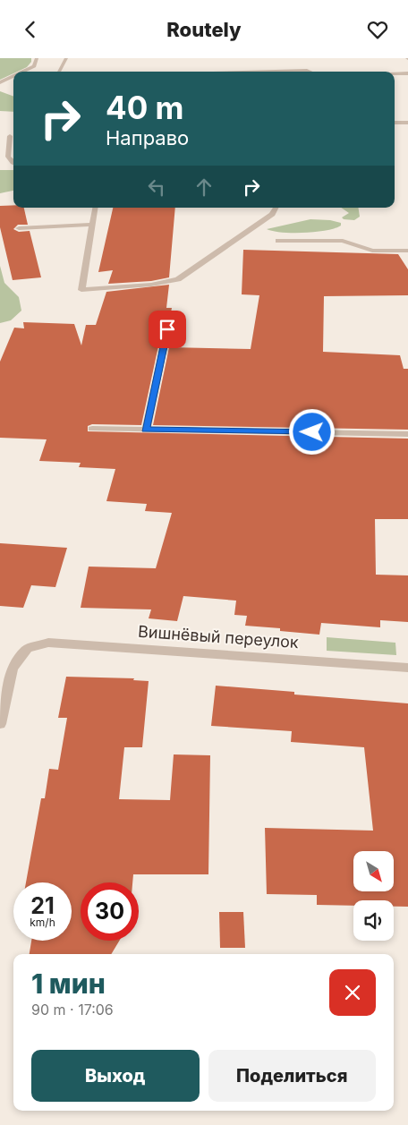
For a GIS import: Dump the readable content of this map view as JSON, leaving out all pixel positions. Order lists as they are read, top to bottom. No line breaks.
{"streets":{"street":["Вишнёвый переулок"]},"north":"bottom right","page":{"header":"Routely","turn":["40 m","Направо"],"speed":"21 km/h","limit":"30","heading":["1 мин","90 m · 17:06"],"buttons":["Выход","Поделиться"]}}
